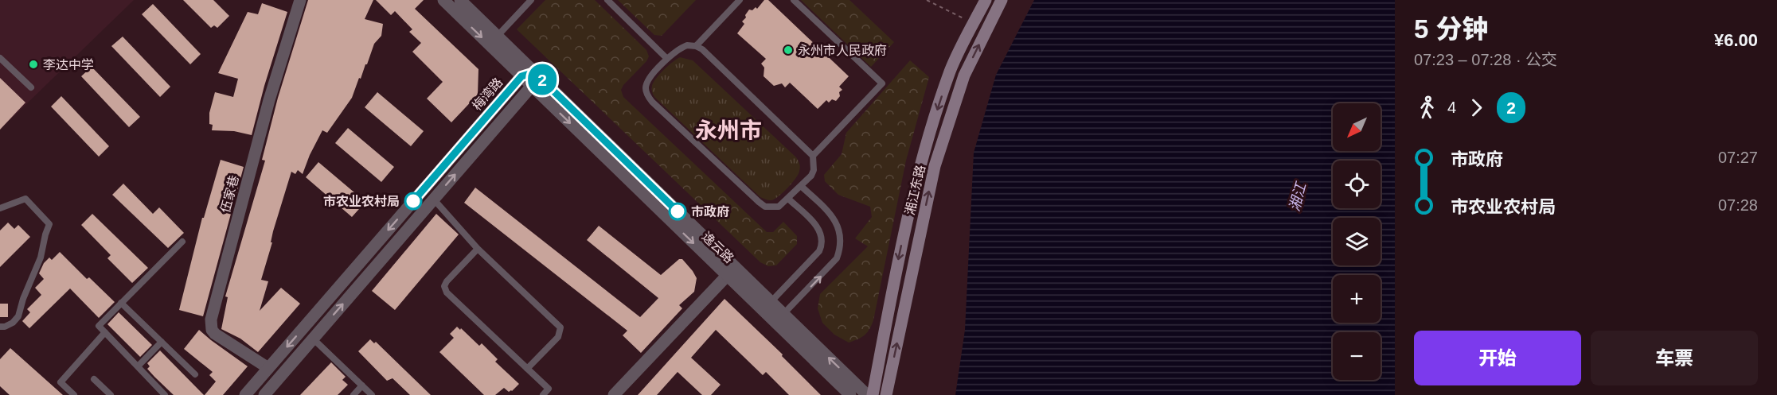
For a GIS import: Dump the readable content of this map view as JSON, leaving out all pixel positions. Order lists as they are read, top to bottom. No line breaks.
{"streets":{"main road":["湘江东路"],"street":["梅湾路","伍家巷","逸云路"]},"crossings":[["梅湾路","伍家巷"],["梅湾路","逸云路"]],"districts":["永州市"],"water":["湘江"],"places":["永州市人民政府","李达中学","市农业农村局","市政府"],"lines":["bus line 2"],"north":"bottom left","page":{"on_map":"2","heading":["5 分钟","07:23 – 07:28 · 公交","¥6.00"],"legs":["4","2"],"map_buttons":["+","−"],"list":[{"name":"市政府","value":"07:27"},{"name":"市农业农村局","value":"07:28"}],"buttons":["开始","车票"]}}
